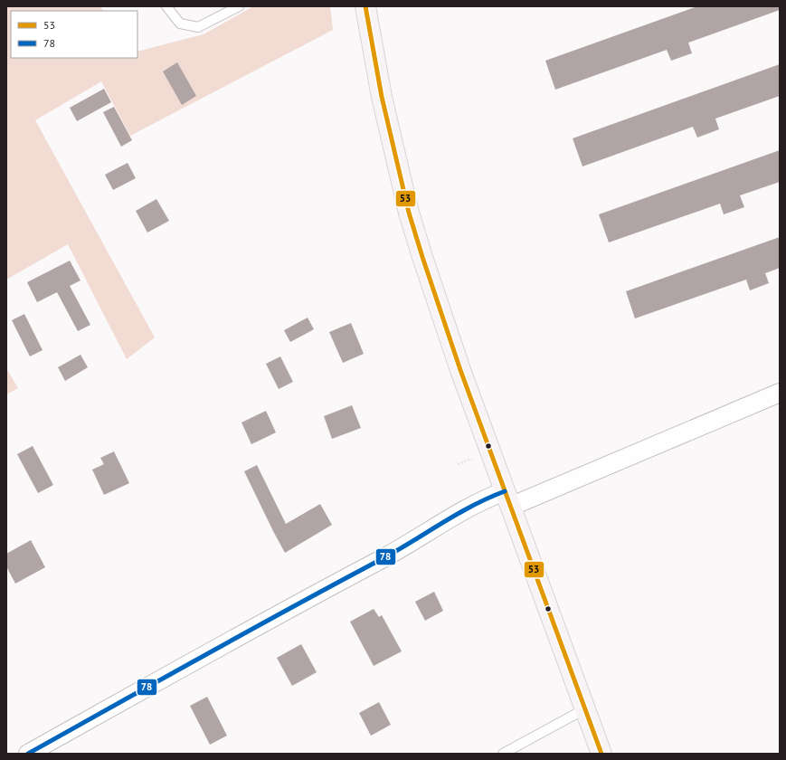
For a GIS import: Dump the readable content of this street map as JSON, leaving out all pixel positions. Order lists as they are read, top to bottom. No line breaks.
{"lines":["transit line 53","transit line 78"],"legend":["53","78"]}
